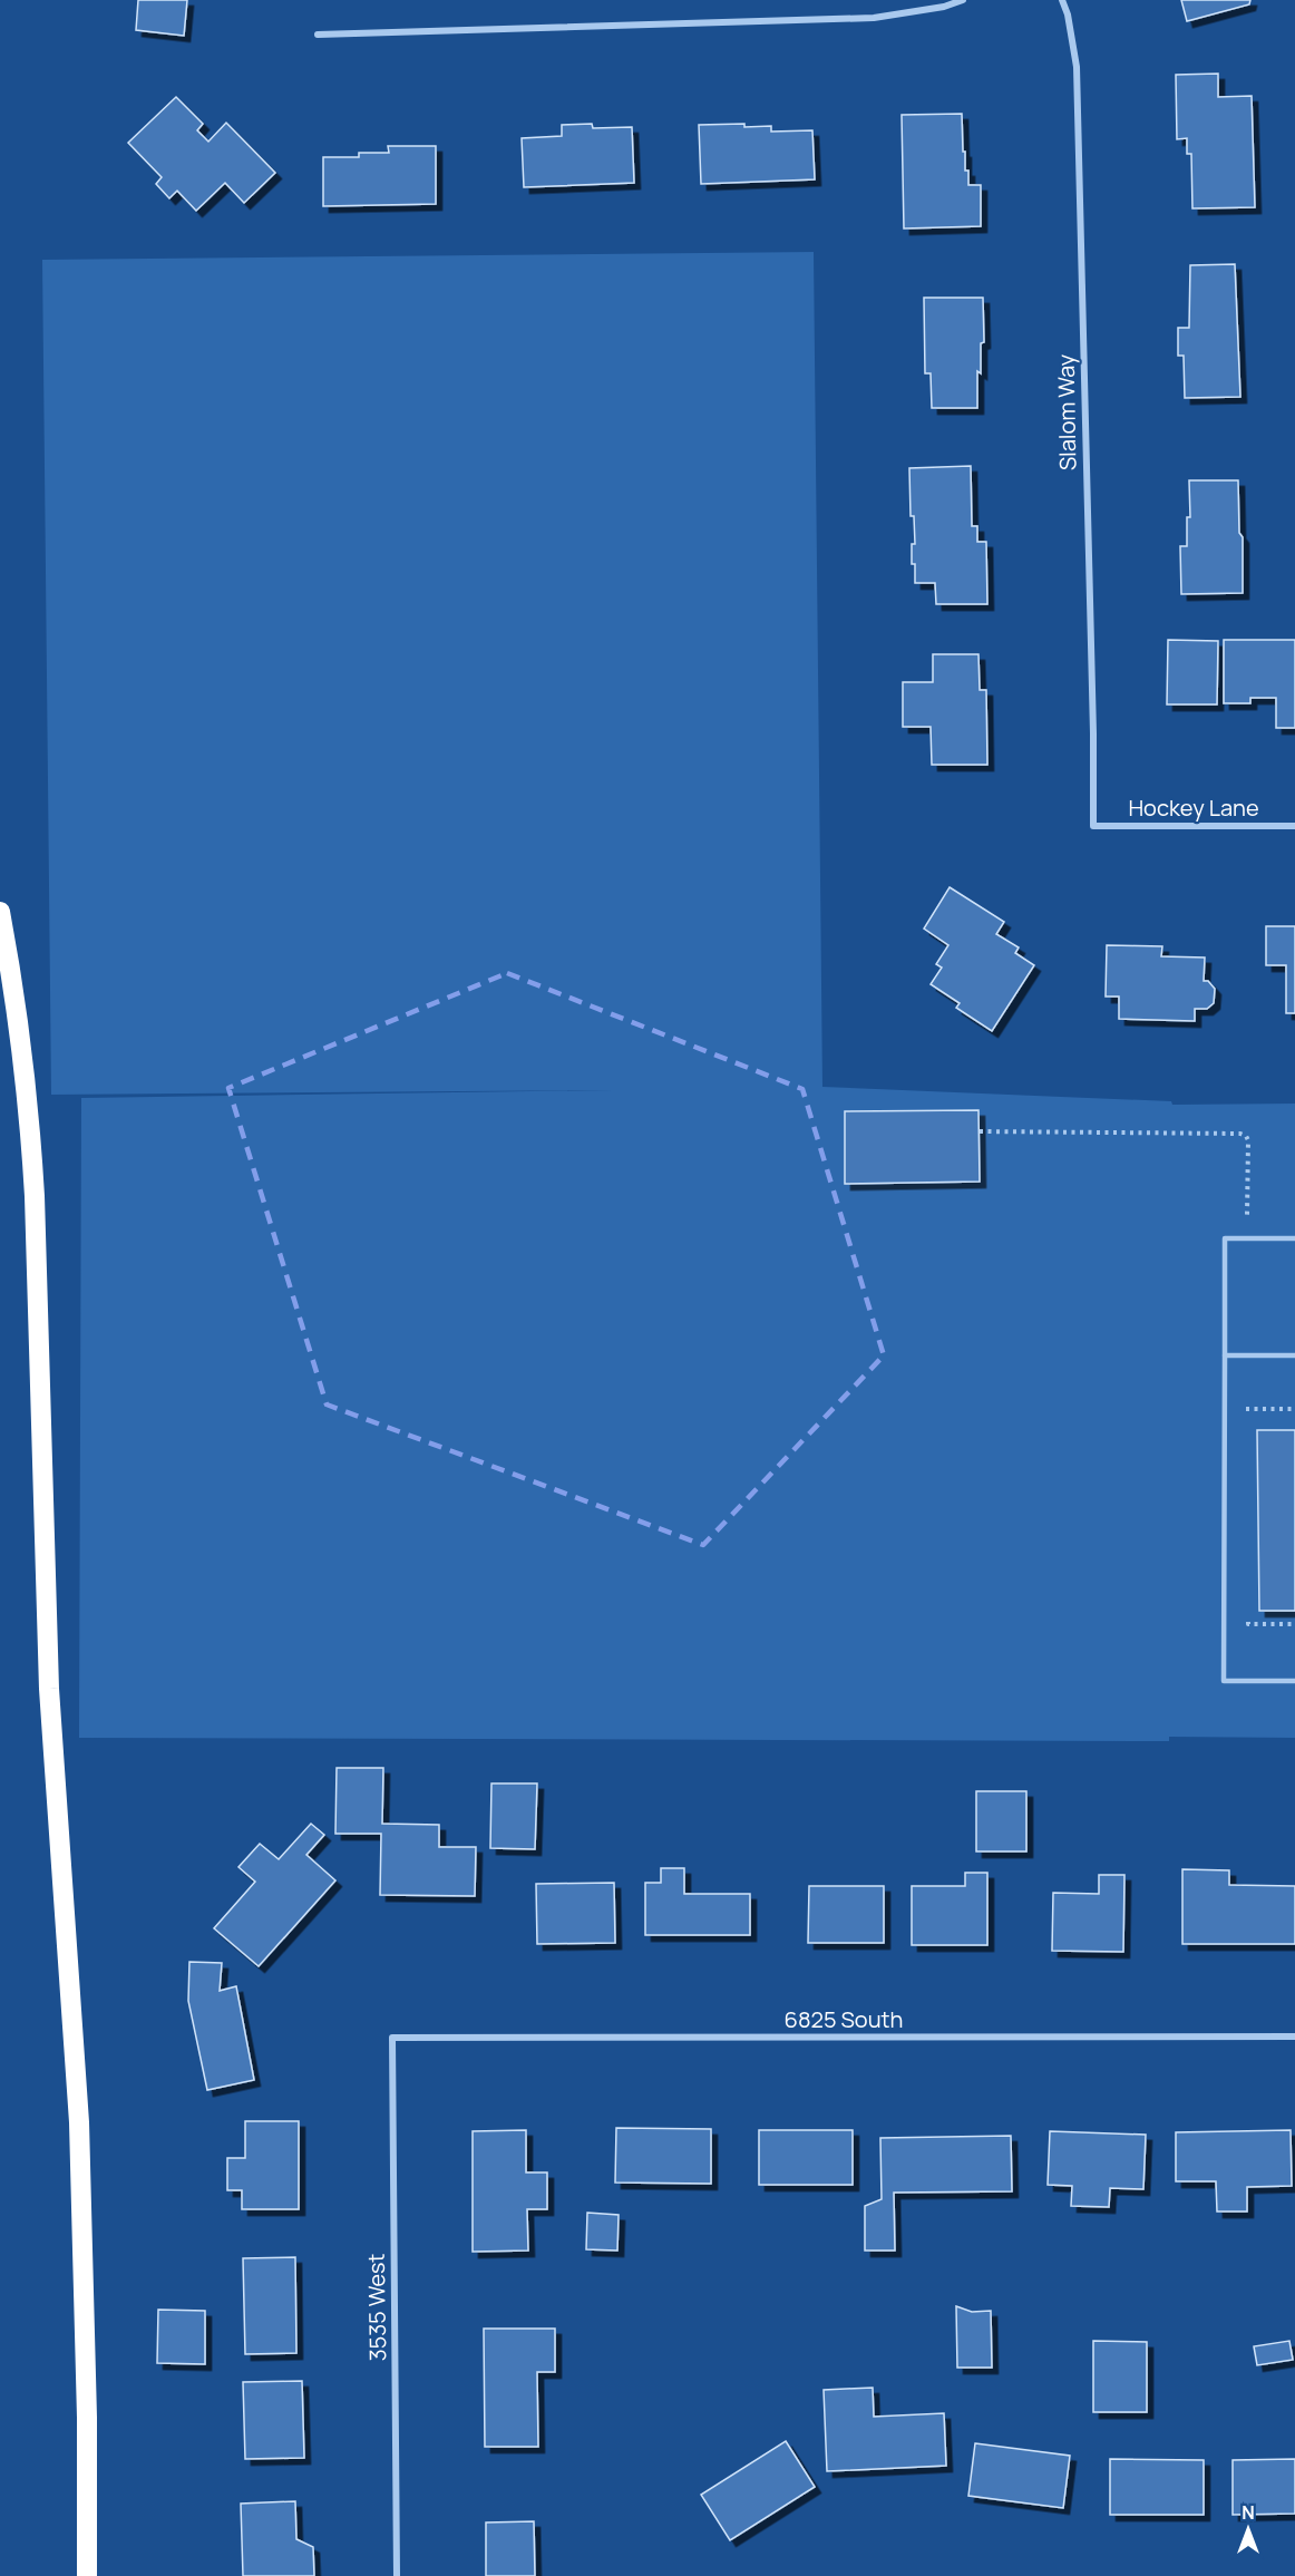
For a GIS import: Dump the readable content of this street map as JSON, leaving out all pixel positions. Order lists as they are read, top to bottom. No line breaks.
{"streets":{"street":["Slalom Way","Hockey Lane","6825 South","3535 West"]},"crossings":[["Slalom Way","Hockey Lane"],["6825 South","3535 West"]],"north":"top"}
